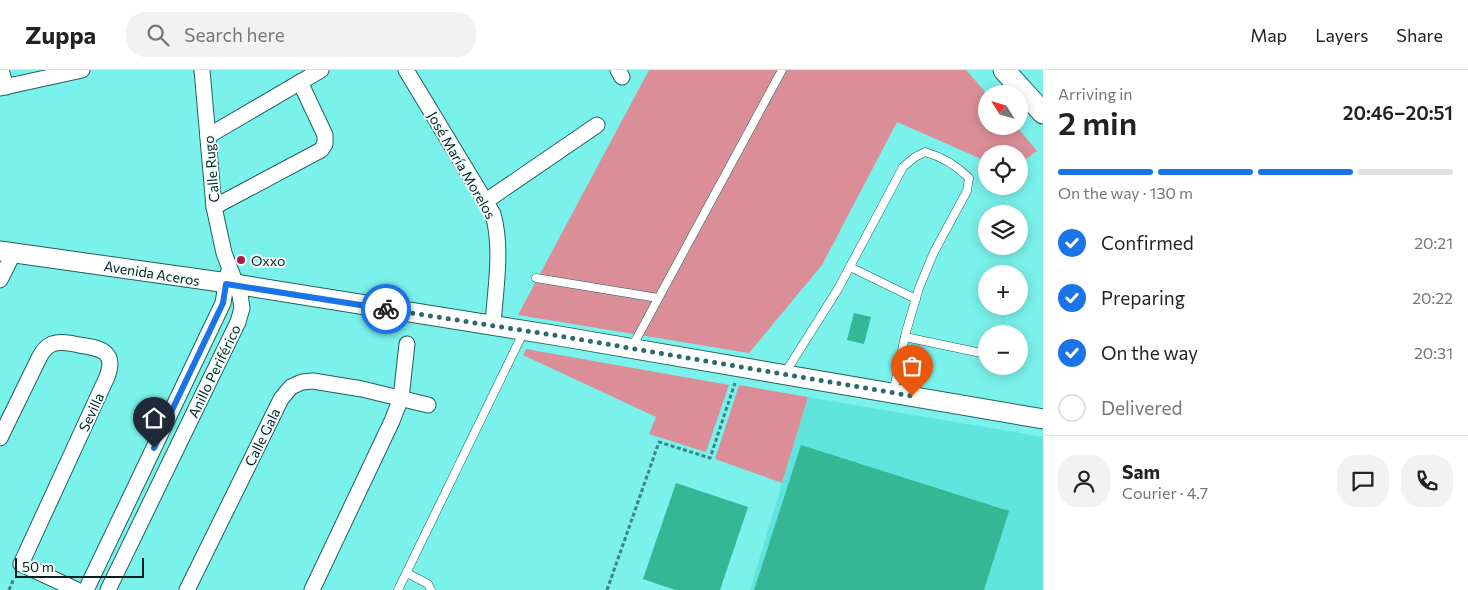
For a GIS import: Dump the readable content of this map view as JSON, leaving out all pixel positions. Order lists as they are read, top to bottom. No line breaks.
{"streets":{"street":["José María Morelos","Calle Rugo","Avenida Aceros","Anillo Periférico","Sevilla","Calle Gala"]},"crossings":[["José María Morelos","Avenida Aceros"],["Calle Rugo","Avenida Aceros"],["Calle Rugo","Anillo Periférico"],["Avenida Aceros","Anillo Periférico"]],"places":["Oxxo"],"scale_bar":"50 m","north":"top left","page":{"header":"Zuppa","search":"Search here","nav":["Map","Layers","Share"],"heading":["2 min","Arriving in","20:46–20:51"],"panel":["Sam","Courier · 4.7"],"map_buttons":["+","−"],"bar":"On the way · 130 m","list":[["Confirmed","20:21"],["Preparing","20:22"],["On the way","20:31"],"Delivered"],"scale":"50 m"}}
